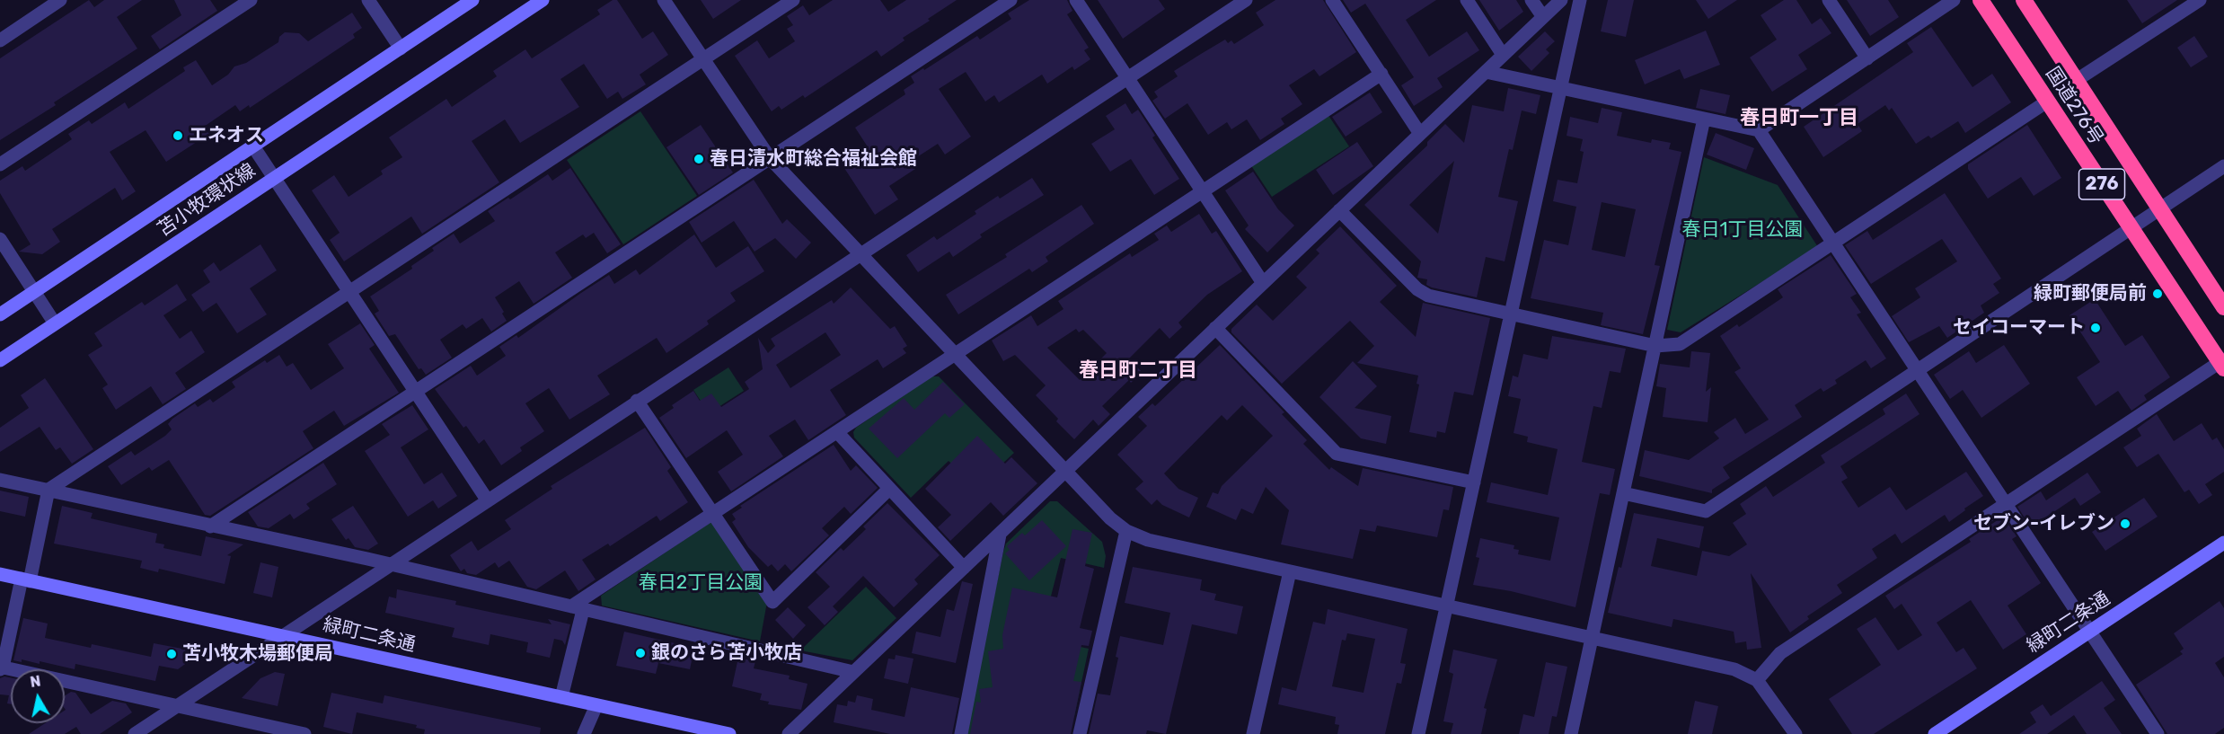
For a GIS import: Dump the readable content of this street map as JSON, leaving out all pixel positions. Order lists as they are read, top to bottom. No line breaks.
{"streets":{"highway":["国道276号","276"],"main road":["苫小牧環状線","緑町二条通"]},"districts":["春日町一丁目","春日町二丁目"],"parks":["春日1丁目公園","春日2丁目公園"],"places":["エネオス","春日清水町総合福祉会館","緑町郵便局前","セイコーマート","セブン-イレブン","銀のさら苫小牧店","苫小牧木場郵便局"],"north":"top"}
